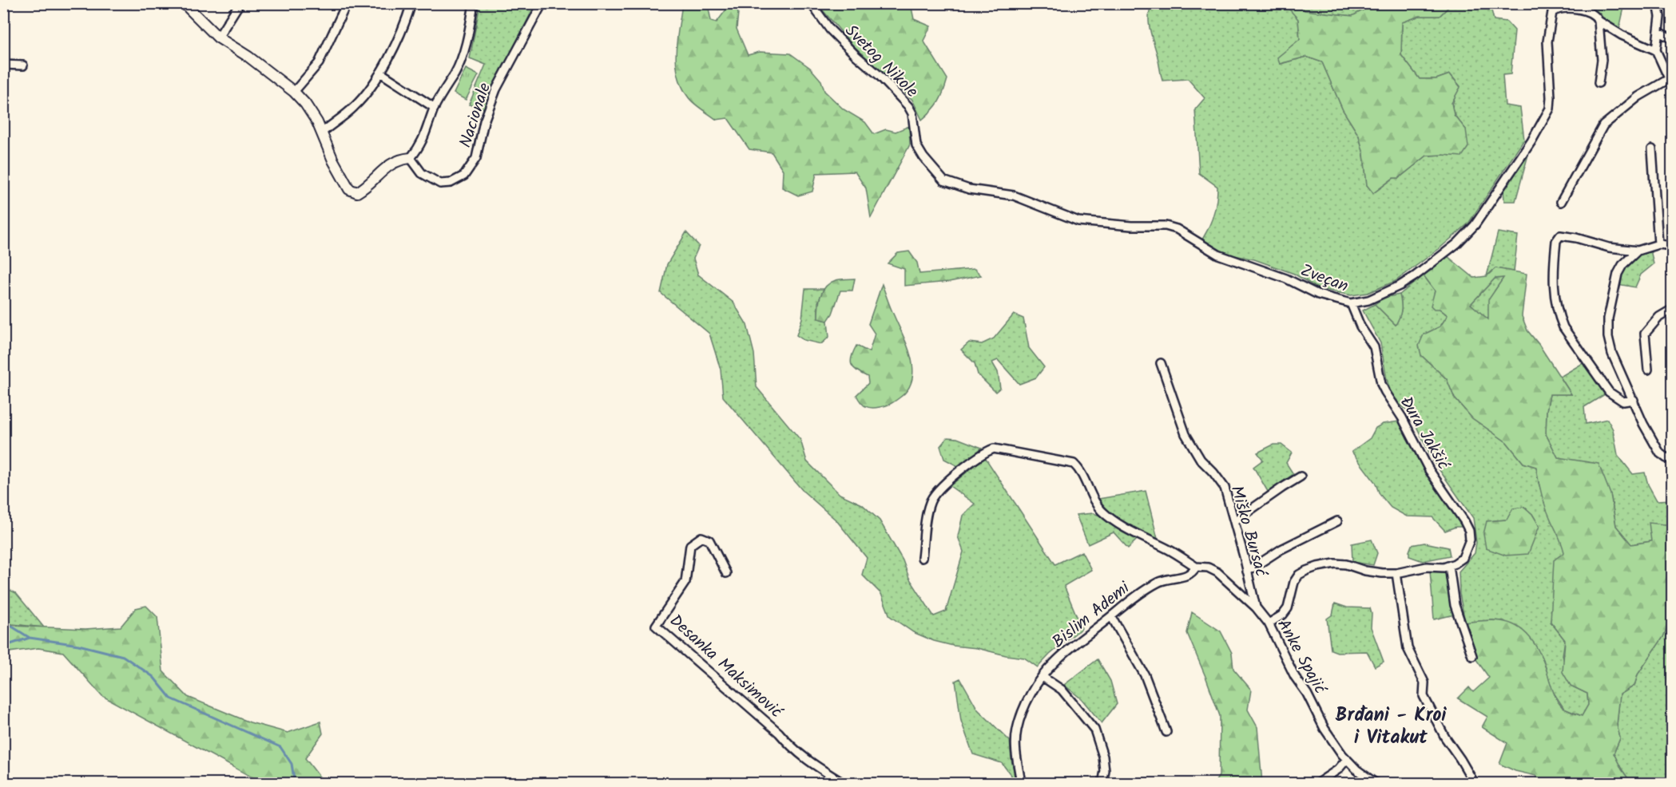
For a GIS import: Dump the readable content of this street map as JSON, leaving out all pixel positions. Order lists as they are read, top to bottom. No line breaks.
{"streets":{"street":["Svetog Nikole","Nacionale","Zveçan","Ðura Jakšić","Miško Bursać","Bislim Ademi","Anke Spajić","Desanka Maksimović"]},"crossings":[["Svetog Nikole","Zveçan"],["Zveçan","Ðura Jakšić"],["Miško Bursać","Anke Spajić"]],"districts":["Brđani - Kroi i Vitakut"]}
